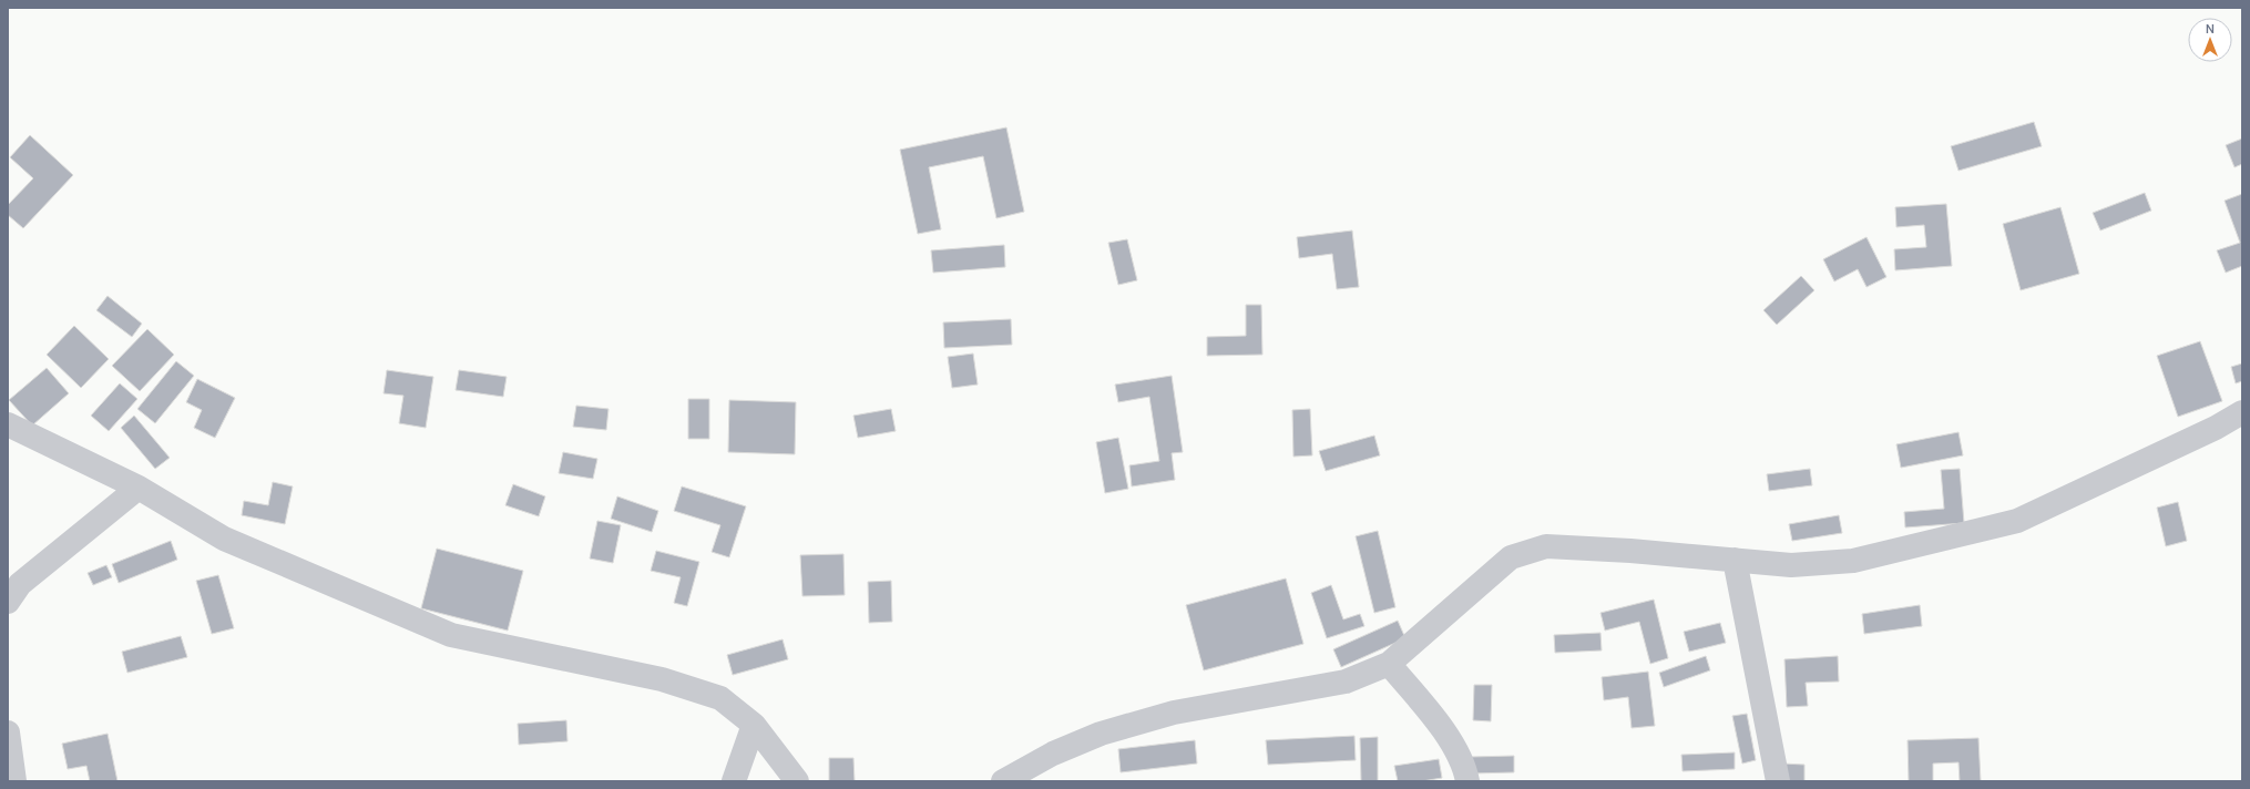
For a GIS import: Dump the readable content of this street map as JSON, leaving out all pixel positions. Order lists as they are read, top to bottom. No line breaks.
{"north":"top"}
